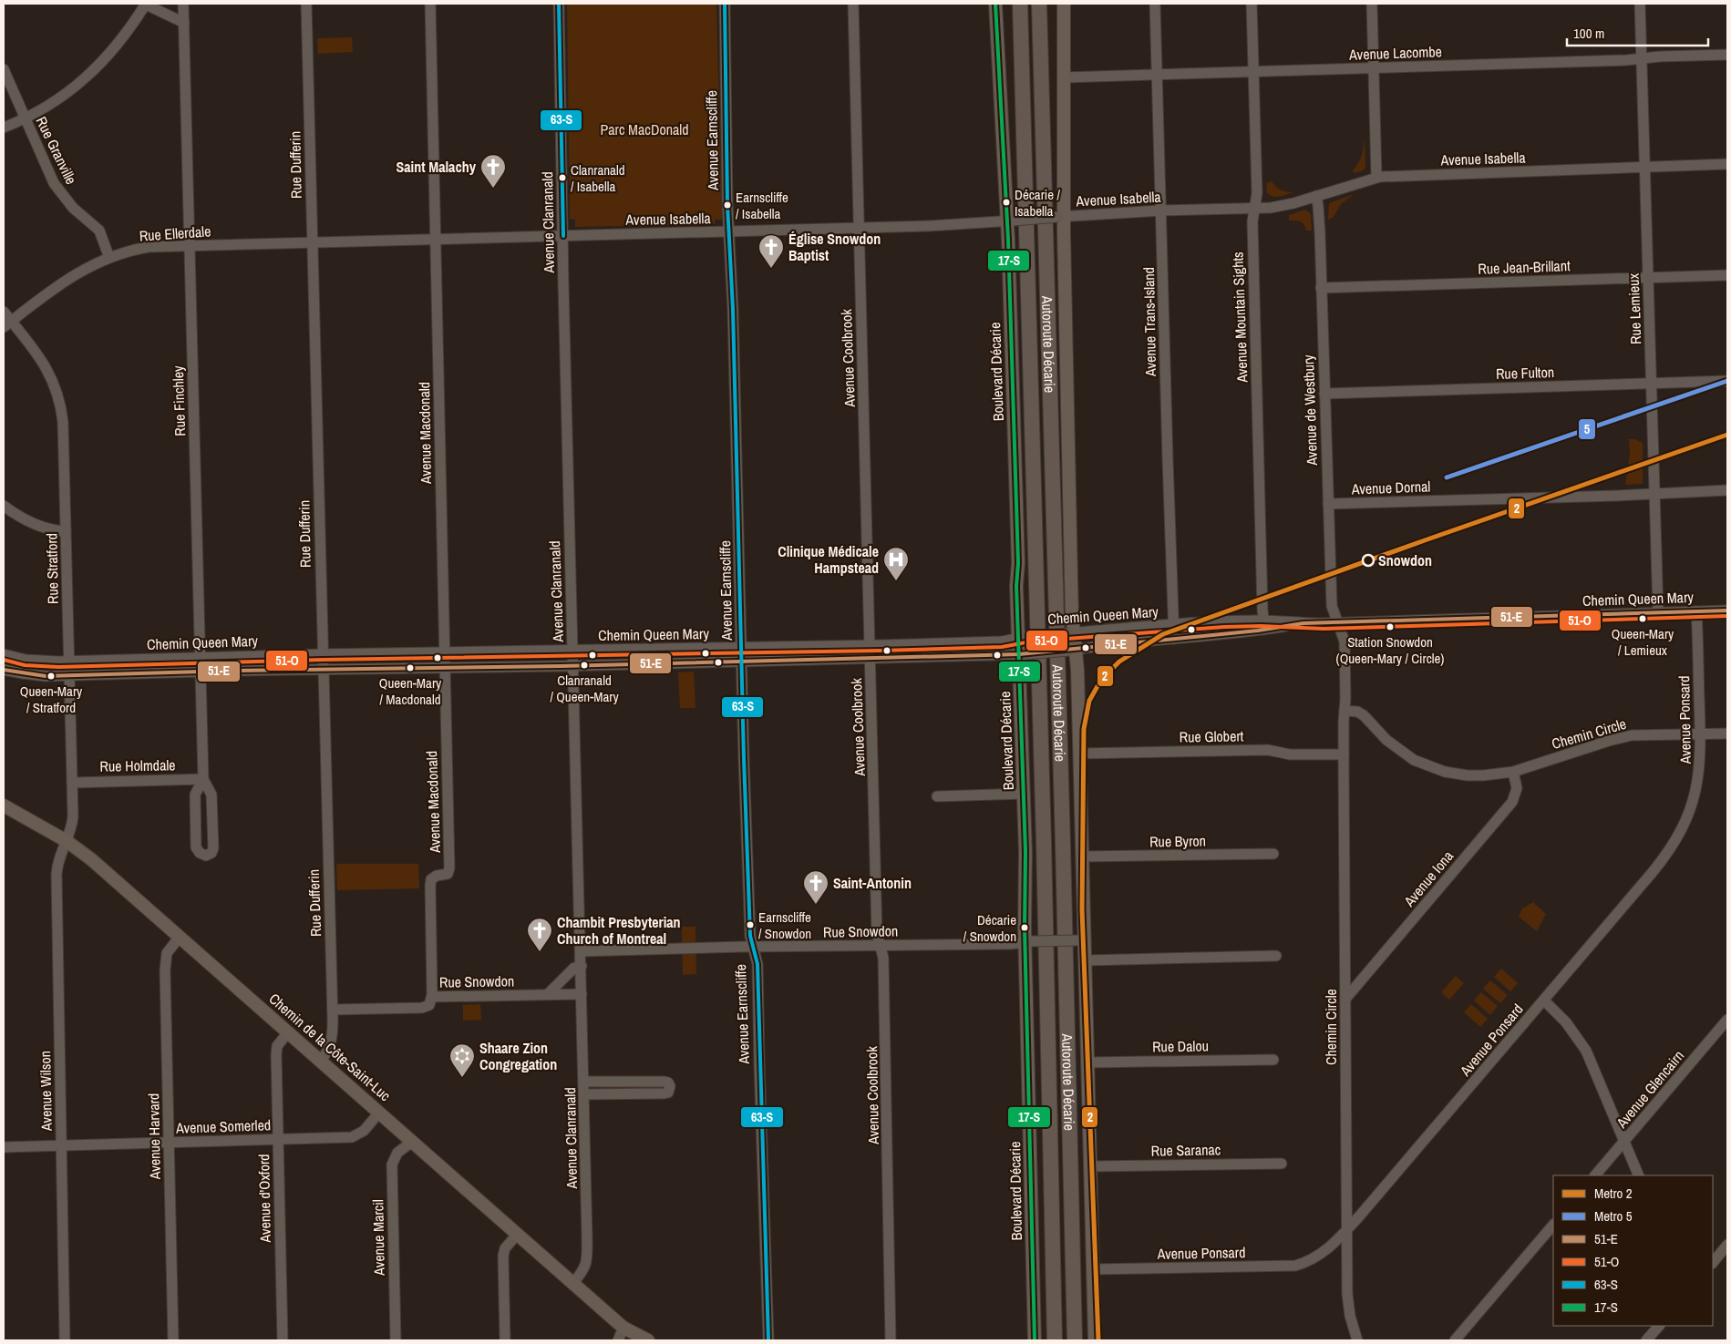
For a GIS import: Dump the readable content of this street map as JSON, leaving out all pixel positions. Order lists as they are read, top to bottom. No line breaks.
{"streets":{"highway":["Autoroute Décarie"],"main road":["Boulevard Décarie","Chemin de la Côte-Saint-Luc"],"street":["Avenue Lacombe","Avenue Earnscliffe","Rue Granville","Avenue Isabella","Rue Dufferin","Avenue Clanranald","Rue Ellerdale","Rue Jean-Brillant","Rue Lemieux","Avenue Mountain Sights","Avenue Trans-Island","Avenue Coolbrook","Rue Fulton","Rue Finchley","Avenue de Westbury","Avenue Macdonald","Avenue Dornal","Rue Stratford","Chemin Queen Mary","Avenue Ponsard","Chemin Circle","Rue Globert","Rue Holmdale","Rue Byron","Avenue Iona","Rue Snowdon","Rue Dalou","Avenue Glencairn","Avenue Wilson","Avenue Somerled","Avenue Harvard","Rue Saranac","Avenue d'Oxford","Avenue Marcil"]},"crossings":[["Avenue Lacombe","Rue Lemieux"],["Avenue Lacombe","Avenue Mountain Sights"],["Avenue Lacombe","Avenue Trans-Island"],["Avenue Earnscliffe","Avenue Isabella"],["Avenue Earnscliffe","Chemin Queen Mary"],["Avenue Earnscliffe","Rue Snowdon"],["Rue Granville","Rue Ellerdale"],["Avenue Isabella","Avenue Clanranald"],["Avenue Isabella","Rue Ellerdale"],["Avenue Isabella","Rue Lemieux"],["Avenue Isabella","Avenue Mountain Sights"],["Avenue Isabella","Avenue Trans-Island"],["Avenue Isabella","Avenue Coolbrook"],["Avenue Isabella","Boulevard Décarie"],["Avenue Isabella","Avenue de Westbury"],["Avenue Isabella","Avenue Macdonald"],["Rue Dufferin","Rue Ellerdale"],["Rue Dufferin","Chemin Queen Mary"],["Rue Dufferin","Rue Snowdon"],["Rue Dufferin","Chemin de la Côte-Saint-Luc"],["Avenue Clanranald","Chemin Queen Mary"],["Avenue Clanranald","Rue Snowdon"],["Avenue Clanranald","Chemin de la Côte-Saint-Luc"],["Rue Ellerdale","Rue Finchley"],["Rue Ellerdale","Rue Stratford"],["Rue Jean-Brillant","Rue Lemieux"],["Rue Jean-Brillant","Avenue de Westbury"],["Rue Lemieux","Rue Fulton"],["Rue Lemieux","Avenue Dornal"],["Rue Lemieux","Chemin Queen Mary"],["Avenue Mountain Sights","Chemin Queen Mary"],["Avenue Trans-Island","Chemin Queen Mary"],["Avenue Coolbrook","Chemin Queen Mary"],["Avenue Coolbrook","Rue Snowdon"],["Boulevard Décarie","Chemin Queen Mary"],["Boulevard Décarie","Rue Snowdon"],["Rue Fulton","Avenue de Westbury"],["Rue Finchley","Chemin Queen Mary"],["Rue Finchley","Rue Holmdale"],["Avenue de Westbury","Avenue Dornal"],["Avenue de Westbury","Chemin Queen Mary"],["Avenue de Westbury","Chemin Circle"],["Avenue Macdonald","Chemin Queen Mary"],["Avenue Macdonald","Rue Snowdon"],["Rue Stratford","Chemin Queen Mary"],["Rue Stratford","Rue Holmdale"],["Rue Stratford","Chemin de la Côte-Saint-Luc"],["Rue Stratford","Avenue Wilson"],["Chemin Queen Mary","Avenue Ponsard"],["Chemin Queen Mary","Chemin Circle"],["Avenue Ponsard","Chemin Circle"],["Chemin Circle","Rue Globert"],["Chemin Circle","Avenue Iona"],["Chemin de la Côte-Saint-Luc","Avenue Wilson"],["Chemin de la Côte-Saint-Luc","Avenue Somerled"],["Chemin de la Côte-Saint-Luc","Avenue Harvard"],["Chemin de la Côte-Saint-Luc","Avenue d'Oxford"],["Chemin de la Côte-Saint-Luc","Avenue Marcil"],["Avenue Wilson","Avenue Somerled"],["Avenue Somerled","Avenue Harvard"],["Avenue Somerled","Avenue d'Oxford"]],"parks":["Parc MacDonald"],"places":{"other":["Clanranald / Isabella","Décarie / Isabella","Earnscliffe / Isabella","Snowdon","Queen-Mary / Lemieux","Station Snowdon (Queen-Mary / Circle)","Clanranald / Queen-Mary","Queen-Mary / Macdonald","Queen-Mary / Stratford","Earnscliffe / Snowdon","Décarie / Snowdon"],"church":["Saint Malachy","Église Snowdon Baptist","Saint-Antonin","Chambit Presbyterian Church of Montreal"],"hospital":["Clinique Médicale Hampstead"],"synagogue":["Shaare Zion Congregation"]},"lines":["transit line 63-S","transit line 17-S","metro line 5","metro line 2","transit line 51-E","transit line 51-O"],"legend":["Metro 2","Metro 5","51-E","51-O","63-S","17-S"],"scale_bar":"100 m"}
